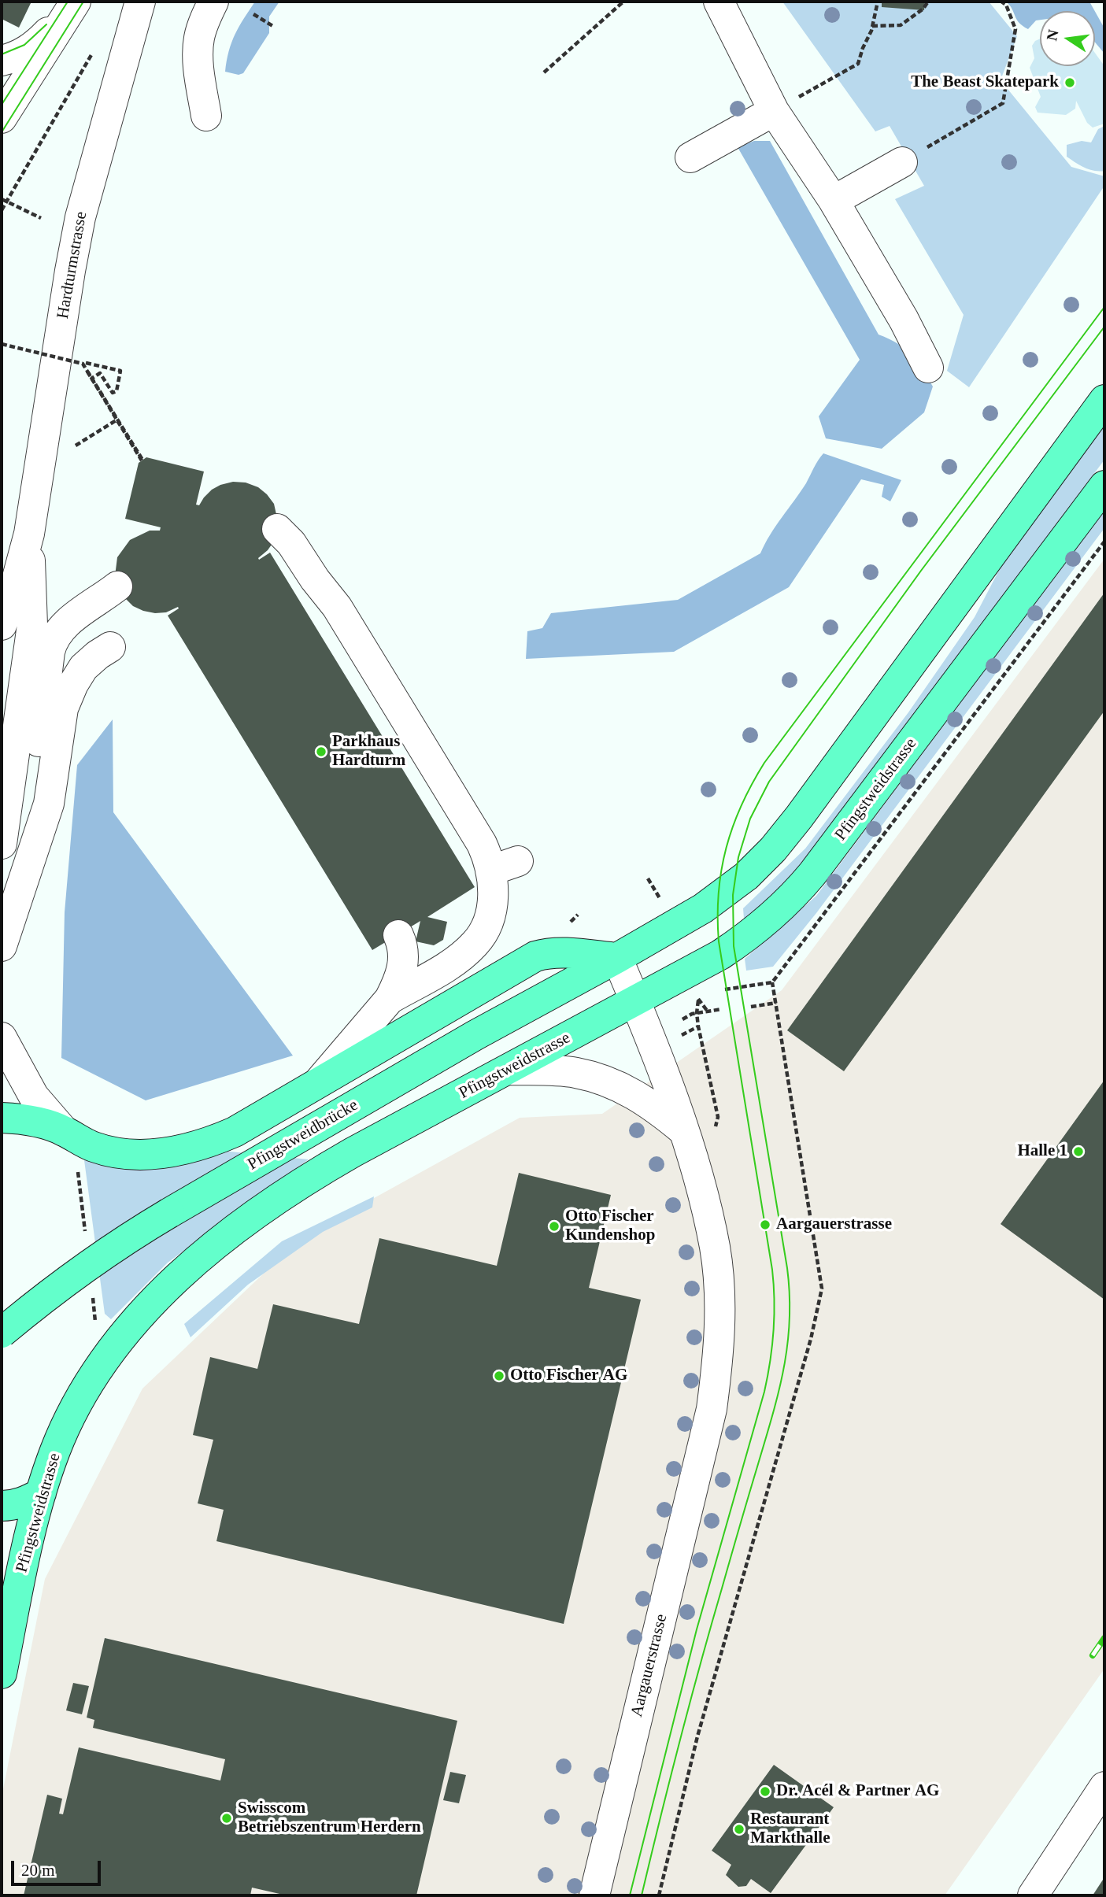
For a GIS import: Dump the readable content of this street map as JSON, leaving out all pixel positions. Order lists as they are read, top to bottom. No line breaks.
{"streets":{"main road":["Pfingstweidstrasse","Pfingstweidbrücke"],"street":["Hardturmstrasse","Aargauerstrasse"]},"crossings":[["Pfingstweidstrasse","Aargauerstrasse"],["Pfingstweidbrücke","Aargauerstrasse"]],"places":["The Beast Skatepark","Parkhaus Hardturm","Halle 1","Aargauerstrasse","Otto Fischer Kundenshop","Otto Fischer AG","Dr. Acél & Partner AG","Swisscom Betriebszentrum Herdern","Restaurant Markthalle"],"scale_bar":"20 m","north":"left"}
